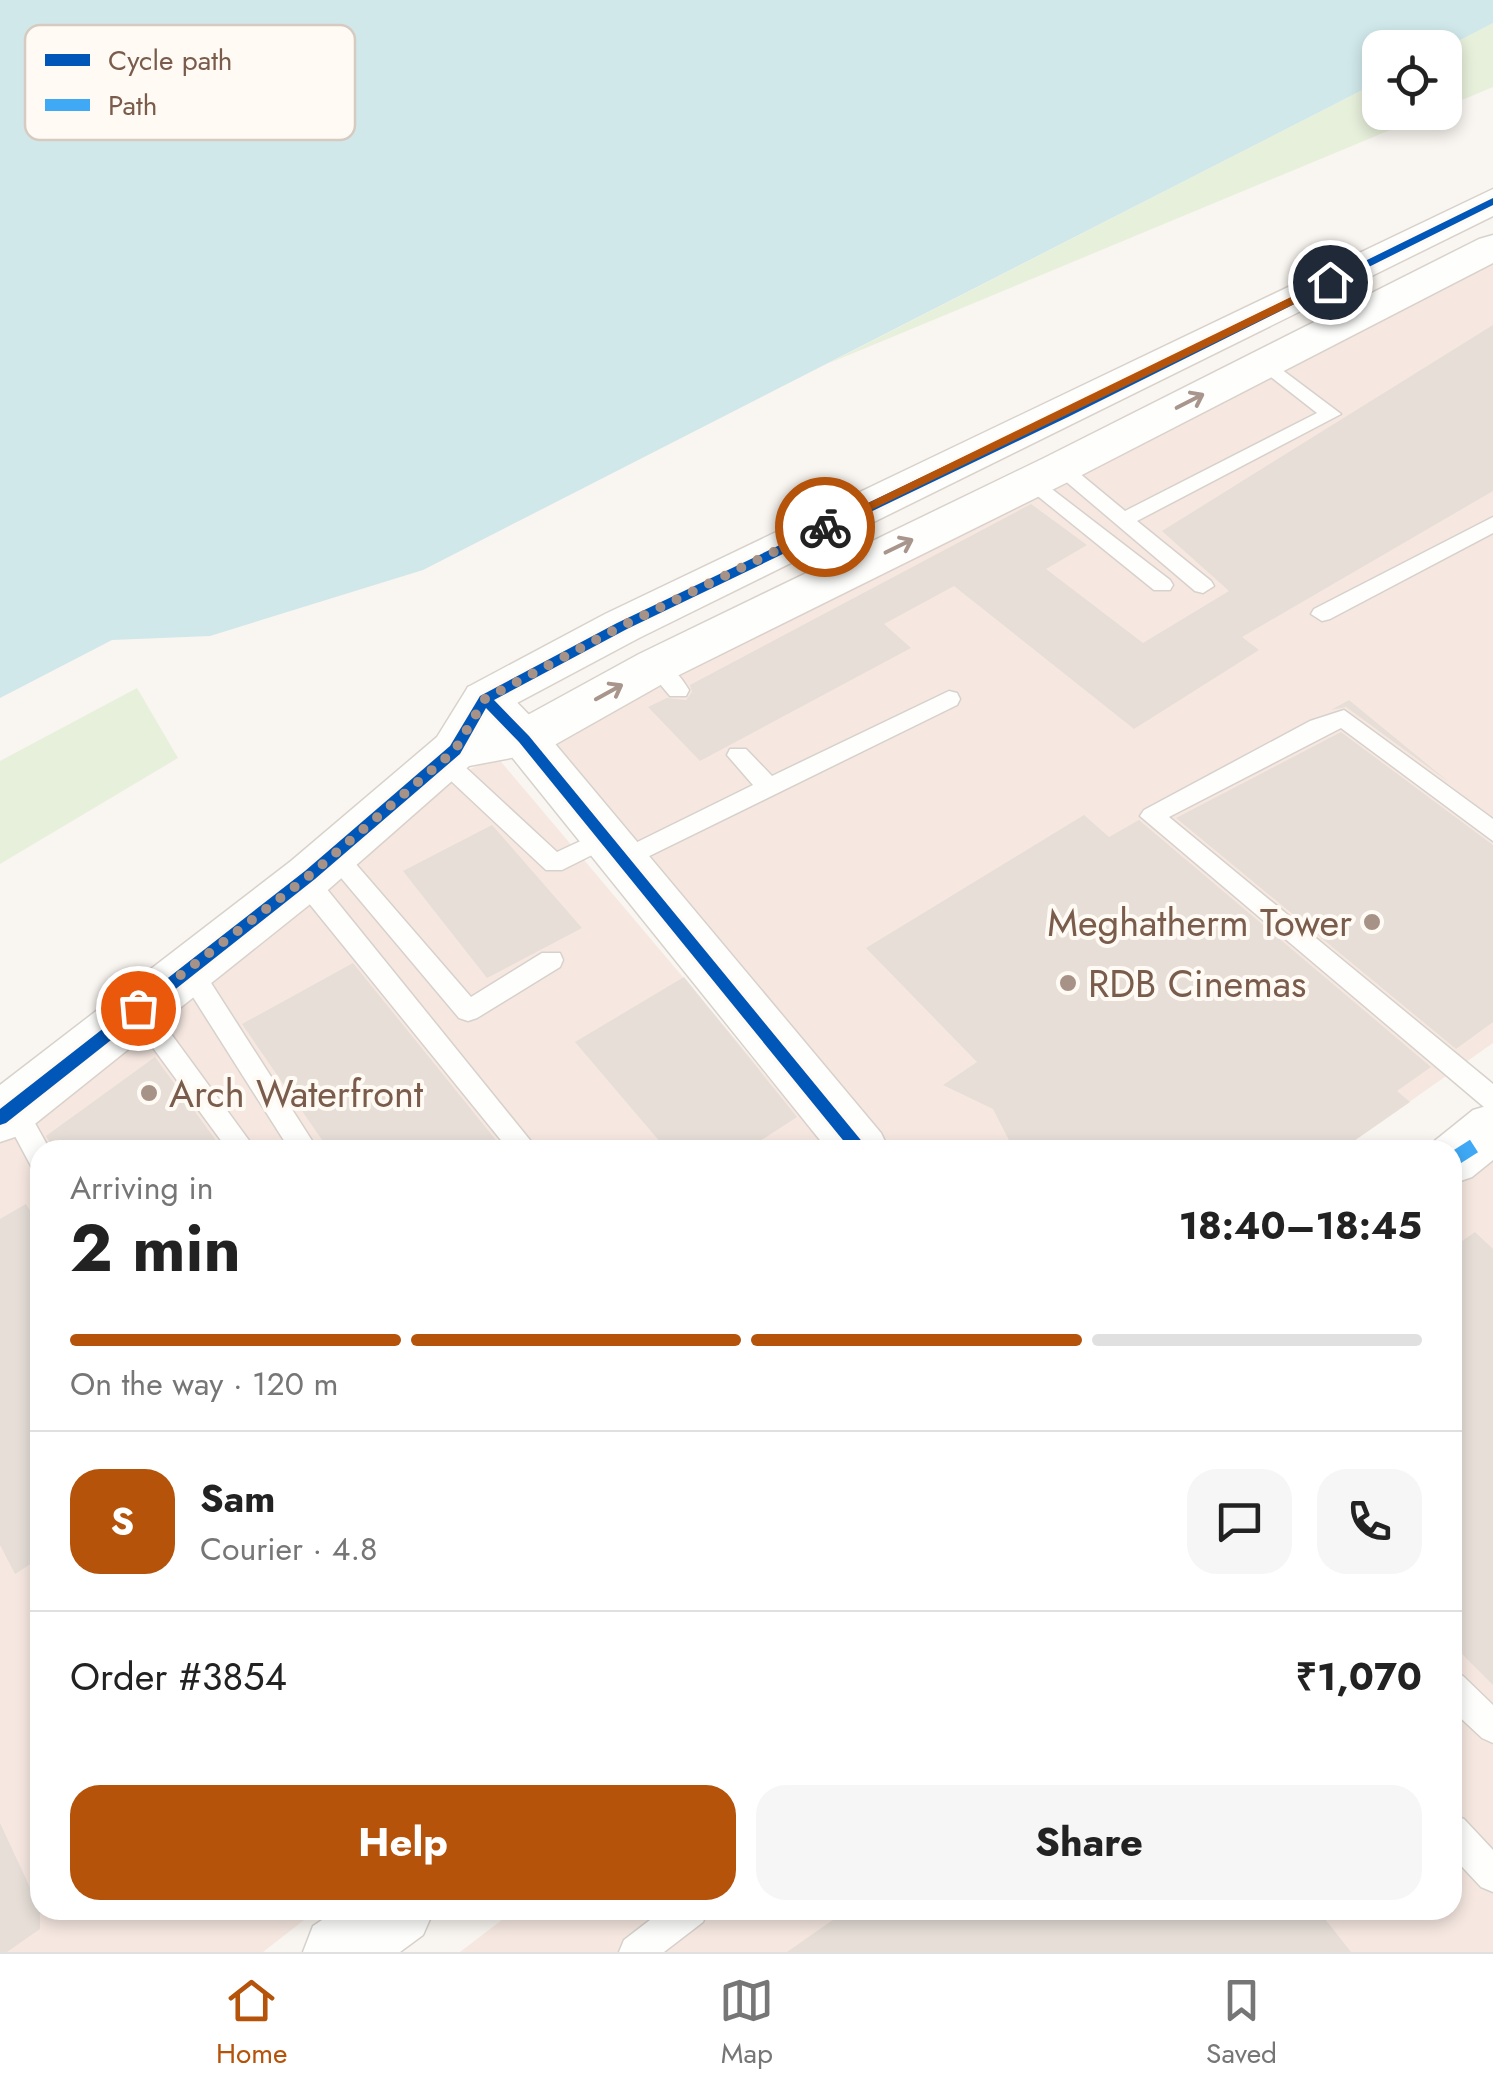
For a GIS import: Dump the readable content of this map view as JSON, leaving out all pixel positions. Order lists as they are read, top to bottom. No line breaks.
{"places":["Meghatherm Tower","RDB Cinemas","Arch Waterfront"],"legend":["Cycle path","Path"],"page":{"heading":["2 min","Arriving in","18:40–18:45"],"panel":["Sam","Courier · 4.8","Order #3854","₹1,070"],"bar":"On the way · 120 m","round":"S","buttons":["Help","Share"],"tabs":["Home","Map","Saved"]}}
